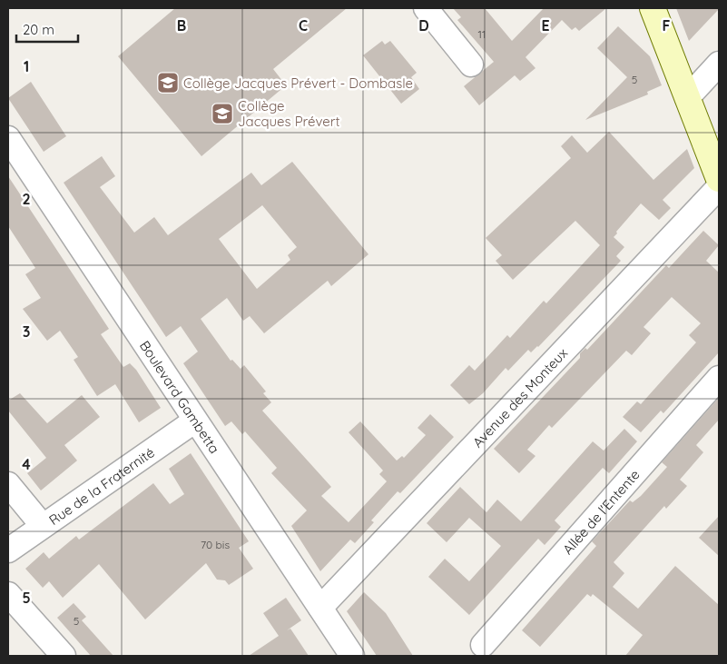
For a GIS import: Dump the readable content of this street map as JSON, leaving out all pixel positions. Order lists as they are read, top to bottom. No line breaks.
{"streets":{"street":["Avenue des Monteux","Boulevard Gambetta","Rue de la Fraternité","Allée de l'Entente"]},"crossings":[["Avenue des Monteux","Boulevard Gambetta"],["Boulevard Gambetta","Rue de la Fraternité"]],"places":{"school or university":["Collège Jacques Prévert - Dombasle","Collège Jacques Prévert"]},"house_numbers":["11","5","70 bis","5"],"scale_bar":"20 m","grid":{"columns":["B","C","D","E","F"],"rows":["1","2","3","4","5"]}}
